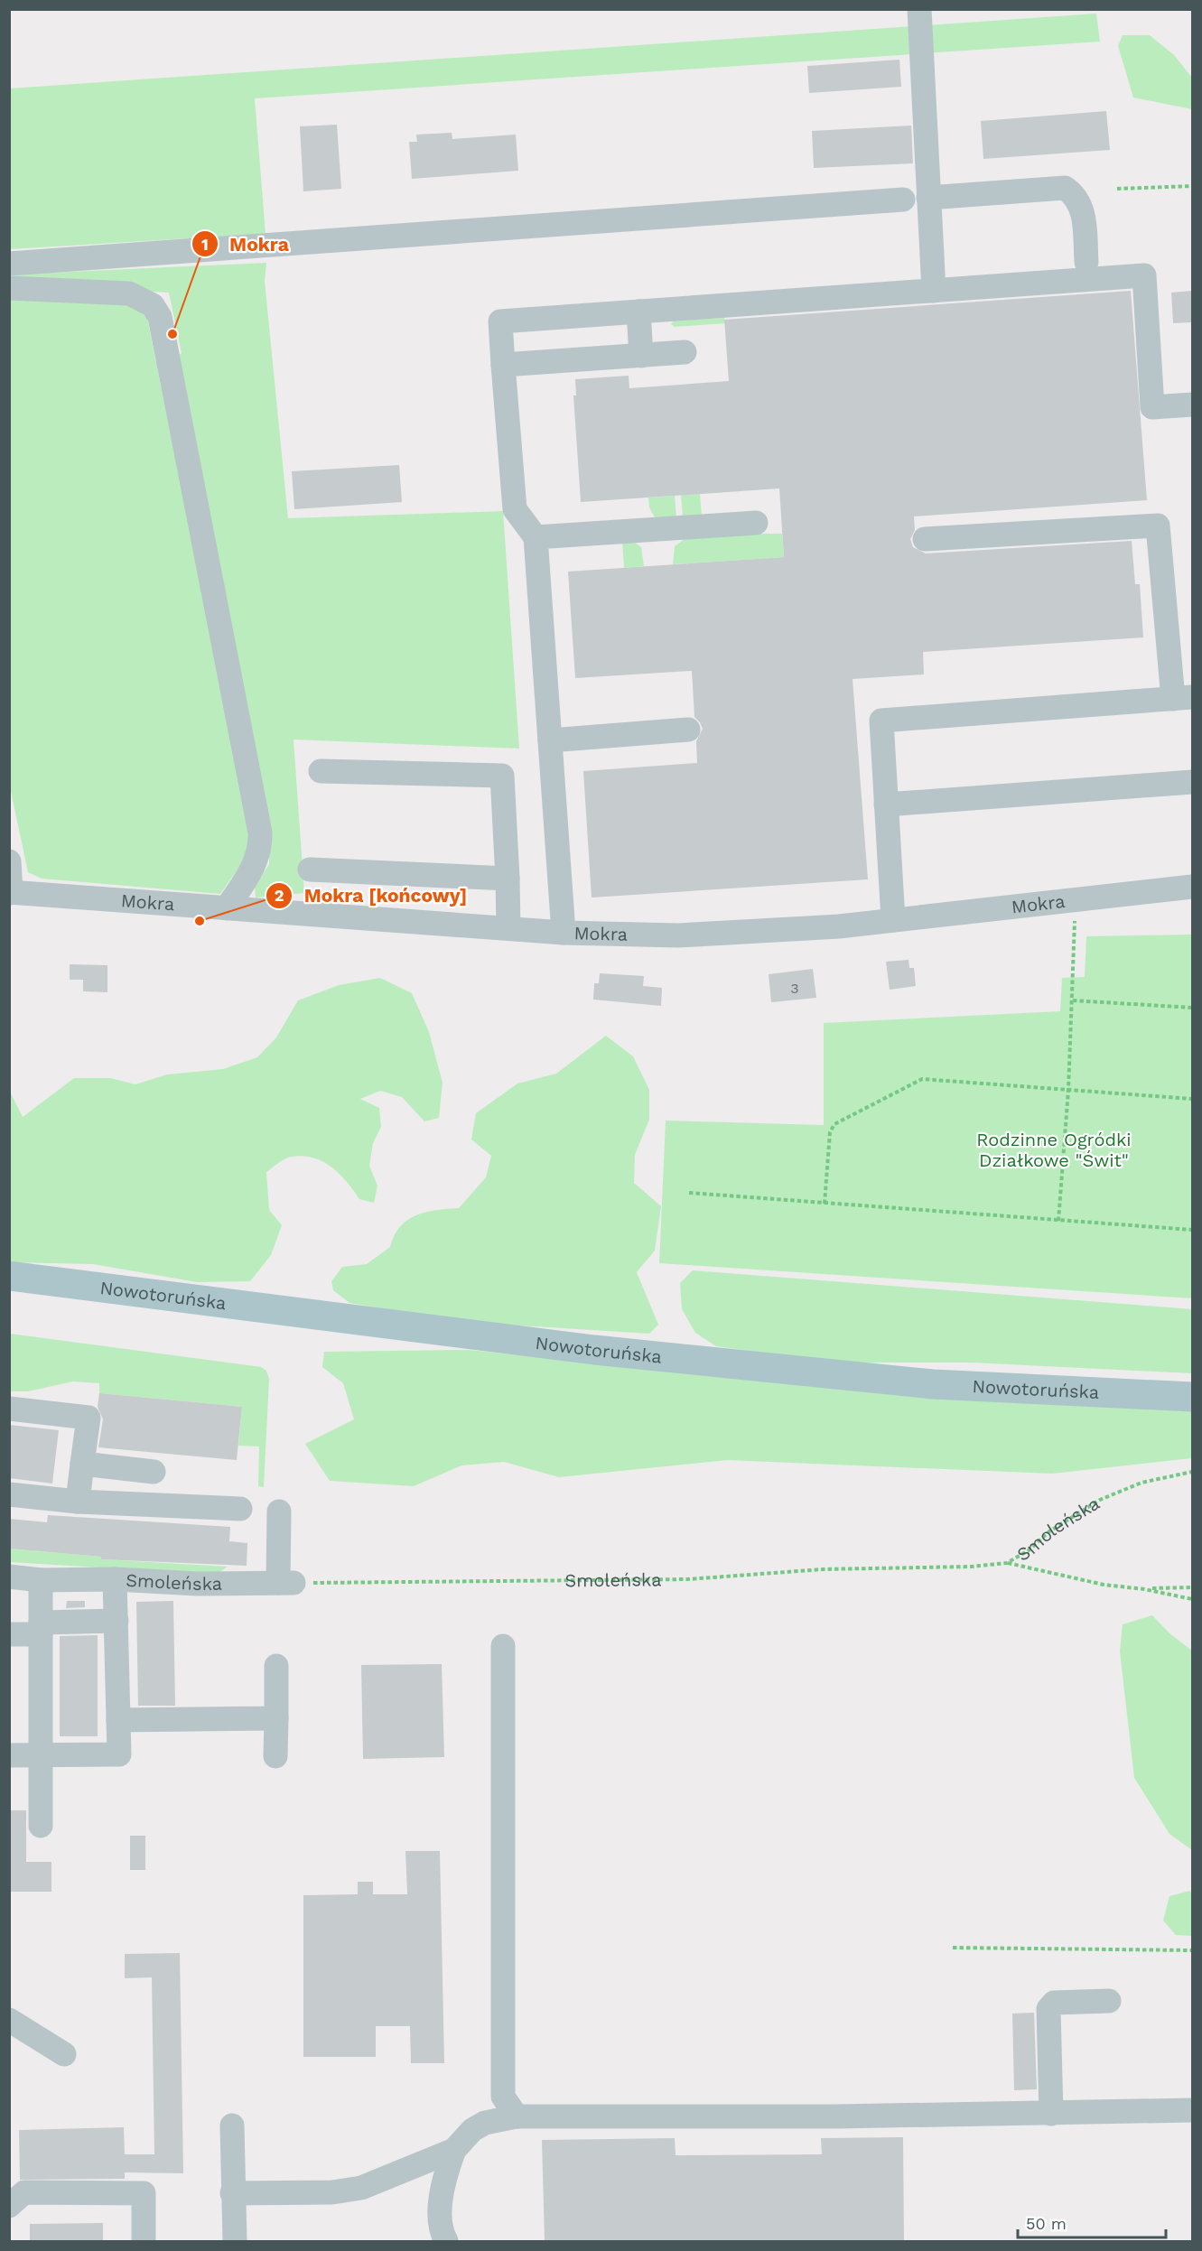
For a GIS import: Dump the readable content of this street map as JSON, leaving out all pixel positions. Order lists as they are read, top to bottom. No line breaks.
{"streets":{"main road":["Nowotoruńska"],"street":["Mokra","Smoleńska"]},"parks":["Rodzinne Ogródki Działkowe \"Świt\""],"places":["Mokra","Mokra [końcowy]"],"house_numbers":["3"],"scale_bar":"50 m"}
